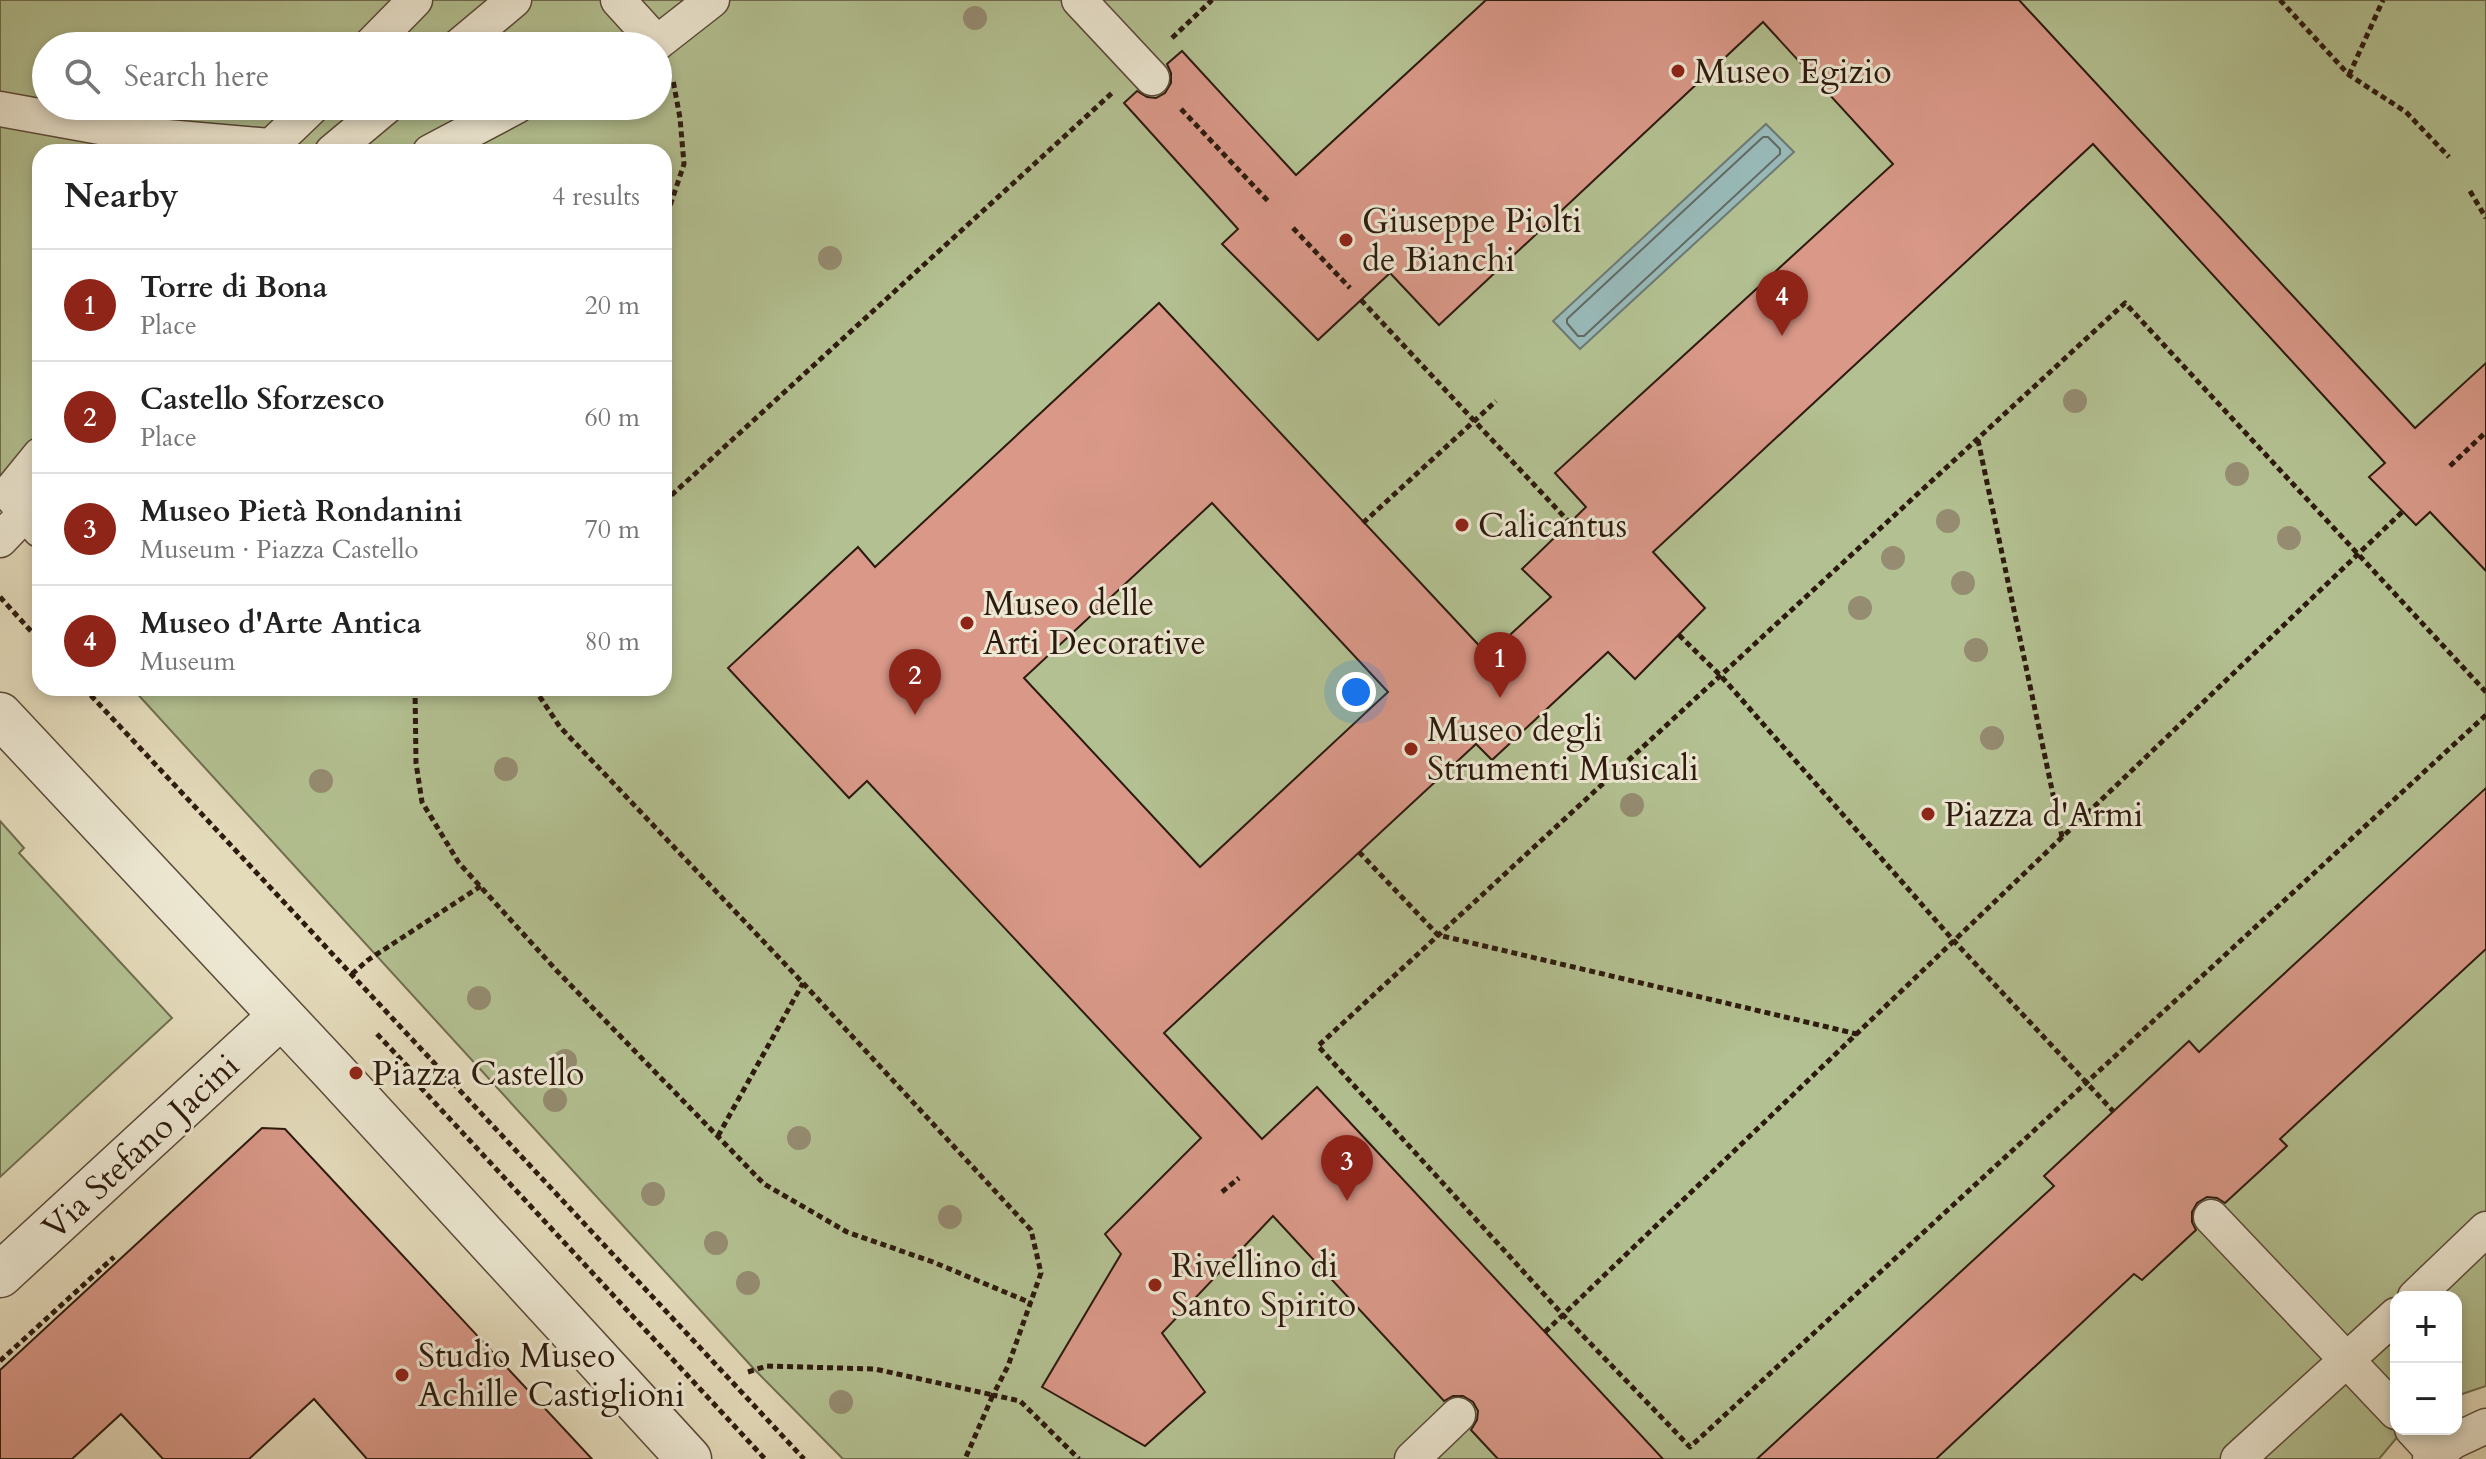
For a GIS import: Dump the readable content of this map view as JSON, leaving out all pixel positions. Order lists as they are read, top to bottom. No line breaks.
{"streets":{"street":["Via Stefano Jacini"]},"places":["Museo Egizio","Giuseppe Piolti de Bianchi","Calicantus","Museo delle Arti Decorative","Museo degli Strumenti Musicali","Piazza d'Armi","Piazza Castello","Rivellino di Santo Spirito","Studio Museo Achille Castiglioni"],"page":{"search":"Search here","heading":["Nearby","4 results"],"list":[{"mark":"1","name":"Torre di Bona","note":"Place","value":"20 m"},{"mark":"2","name":"Castello Sforzesco","note":"Place","value":"60 m"},{"mark":"3","name":"Museo Pietà Rondanini","note":"Museum · Piazza Castello","value":"70 m"},{"mark":"4","name":"Museo d'Arte Antica","note":"Museum","value":"80 m"}],"pins":["4","1","2","3"],"map_buttons":["+","−"]}}
